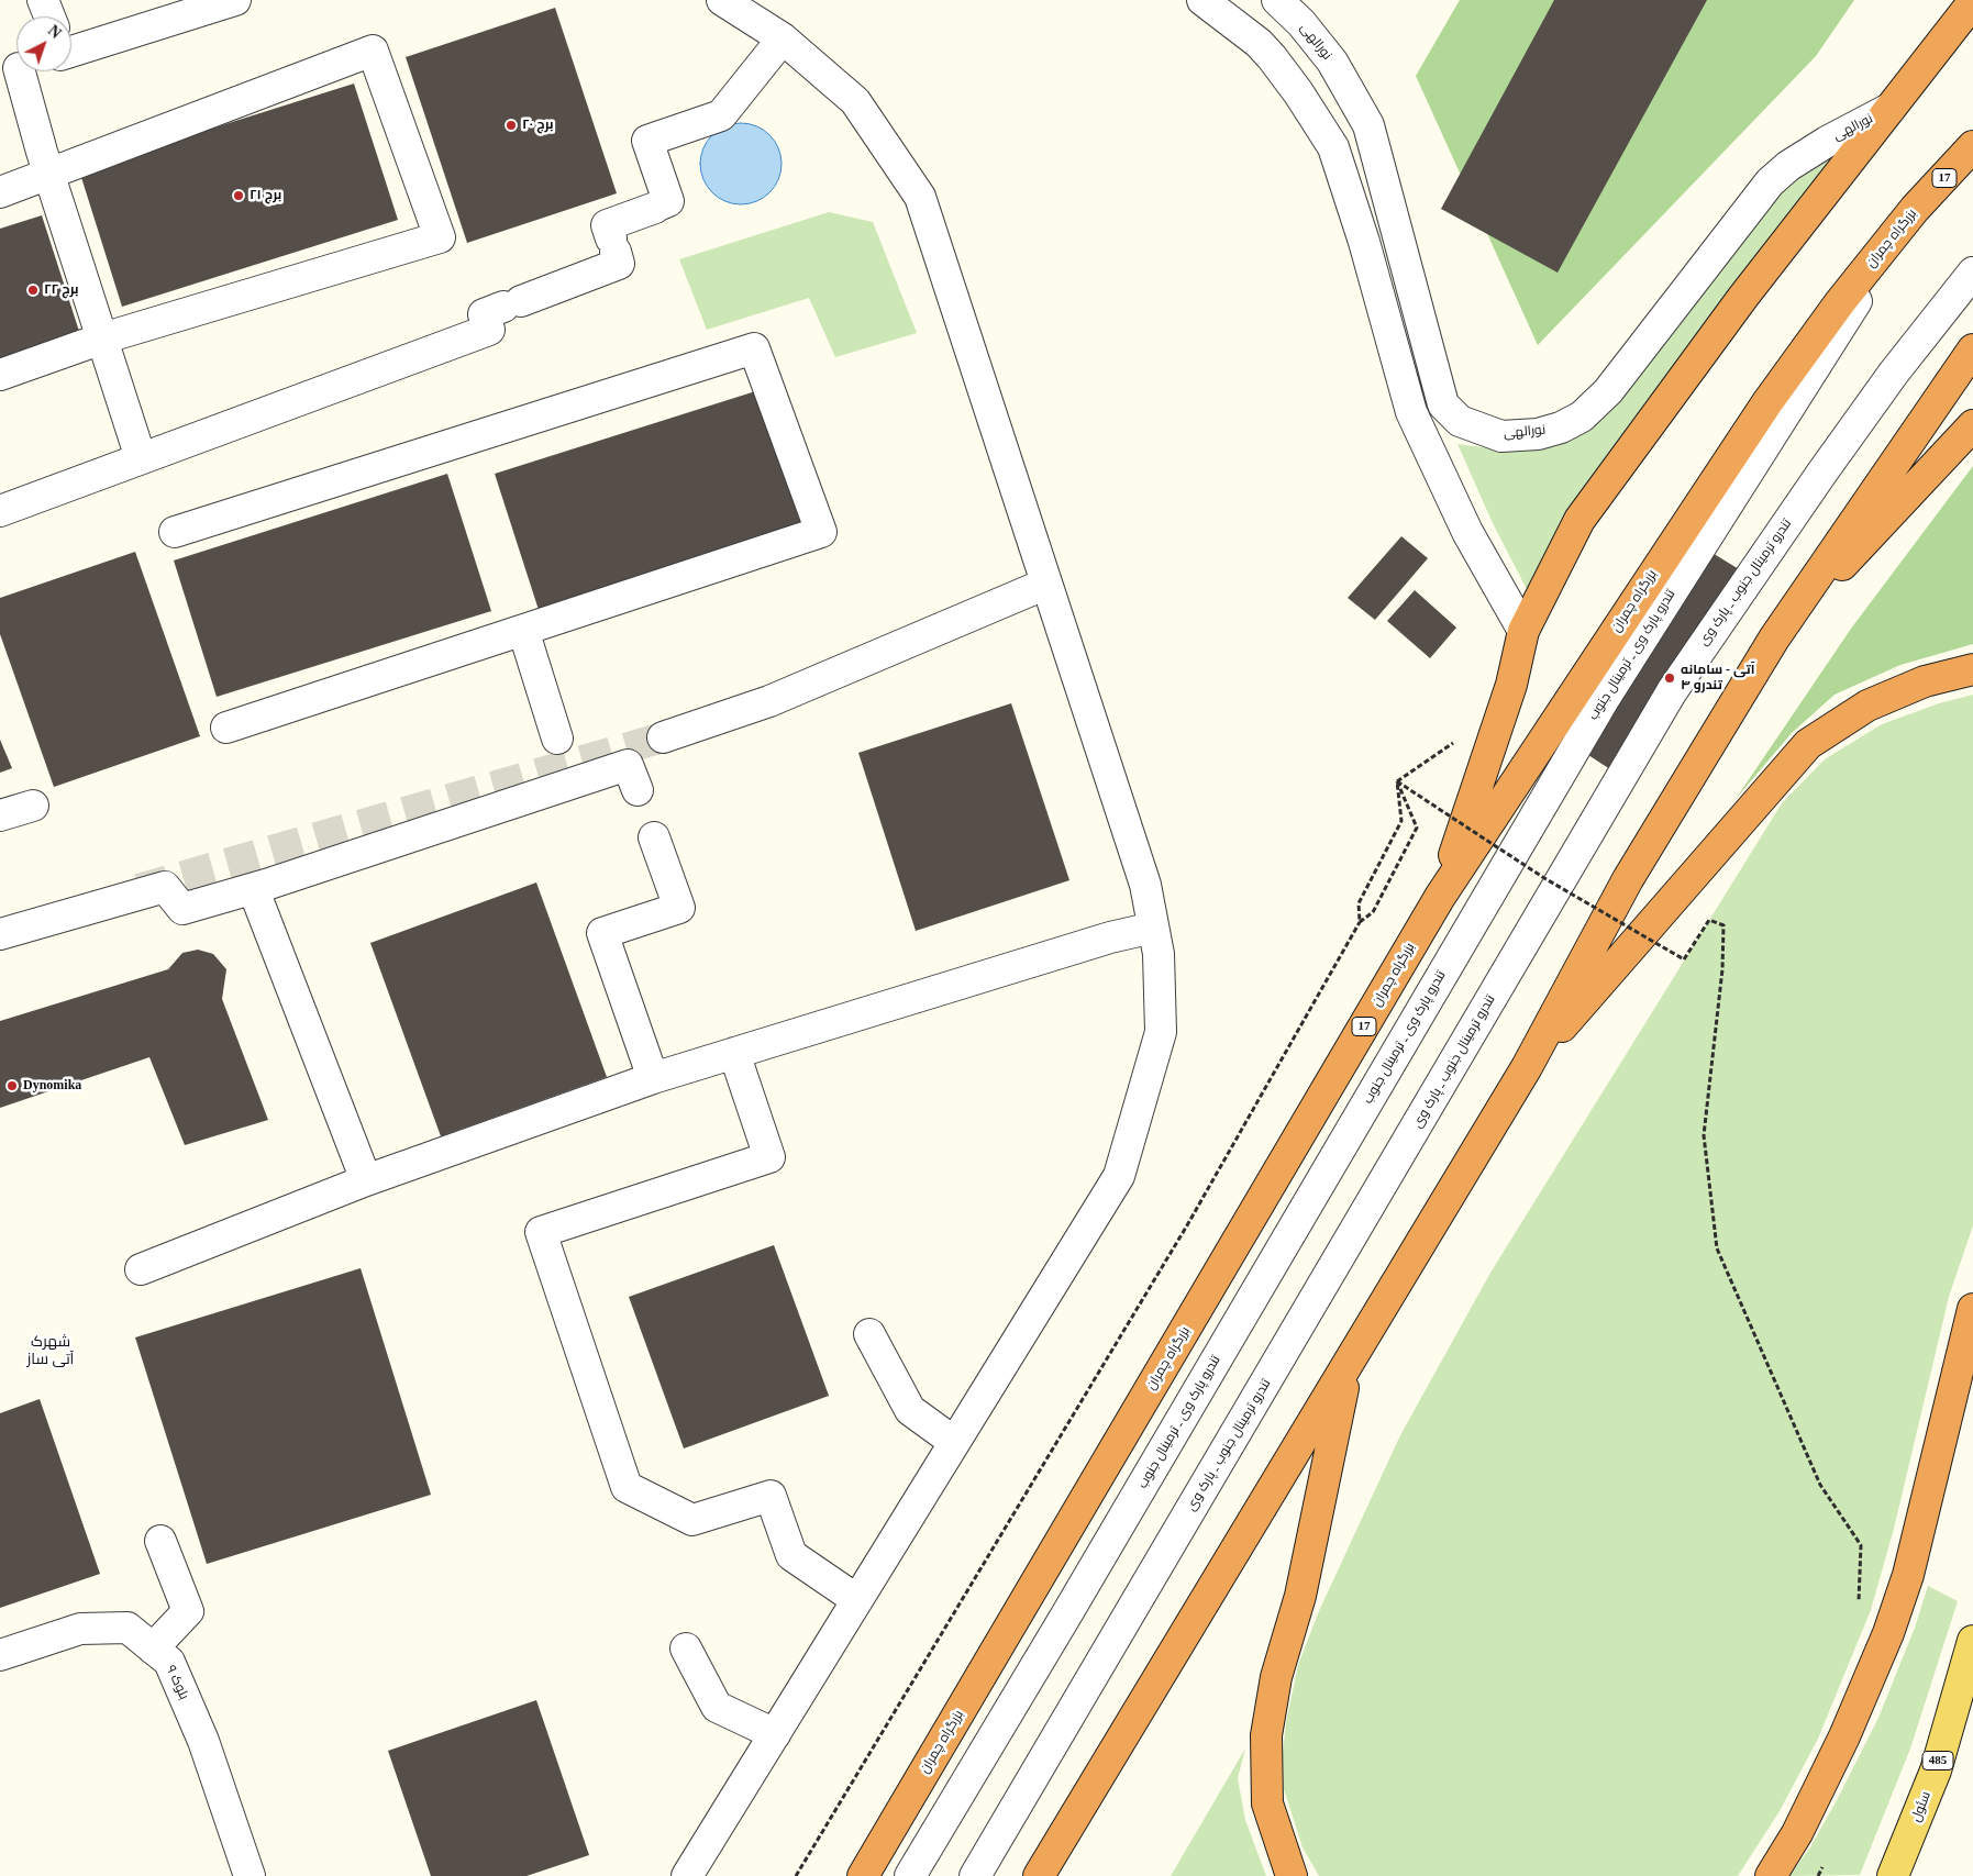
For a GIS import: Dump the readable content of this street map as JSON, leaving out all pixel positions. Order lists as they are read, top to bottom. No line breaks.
{"streets":{"highway":["17","بزرگراه چمران"],"main road":["485","سئول"],"street":["نورالهی","تندرو ترمینال جنوب ـ پارک وی","تندرو پارک وی ـ ترمینال جنوب","بلوک ۹"]},"crossings":[["بزرگراه چمران","تندرو پارک وی ـ ترمینال جنوب"]],"districts":["شهرک آتی ساز"],"places":["برج ۲۰","برج ۲۱","برج ۲۲","آتی - سامانه ۴ تندرو","Dynomika"],"north":"top right"}
